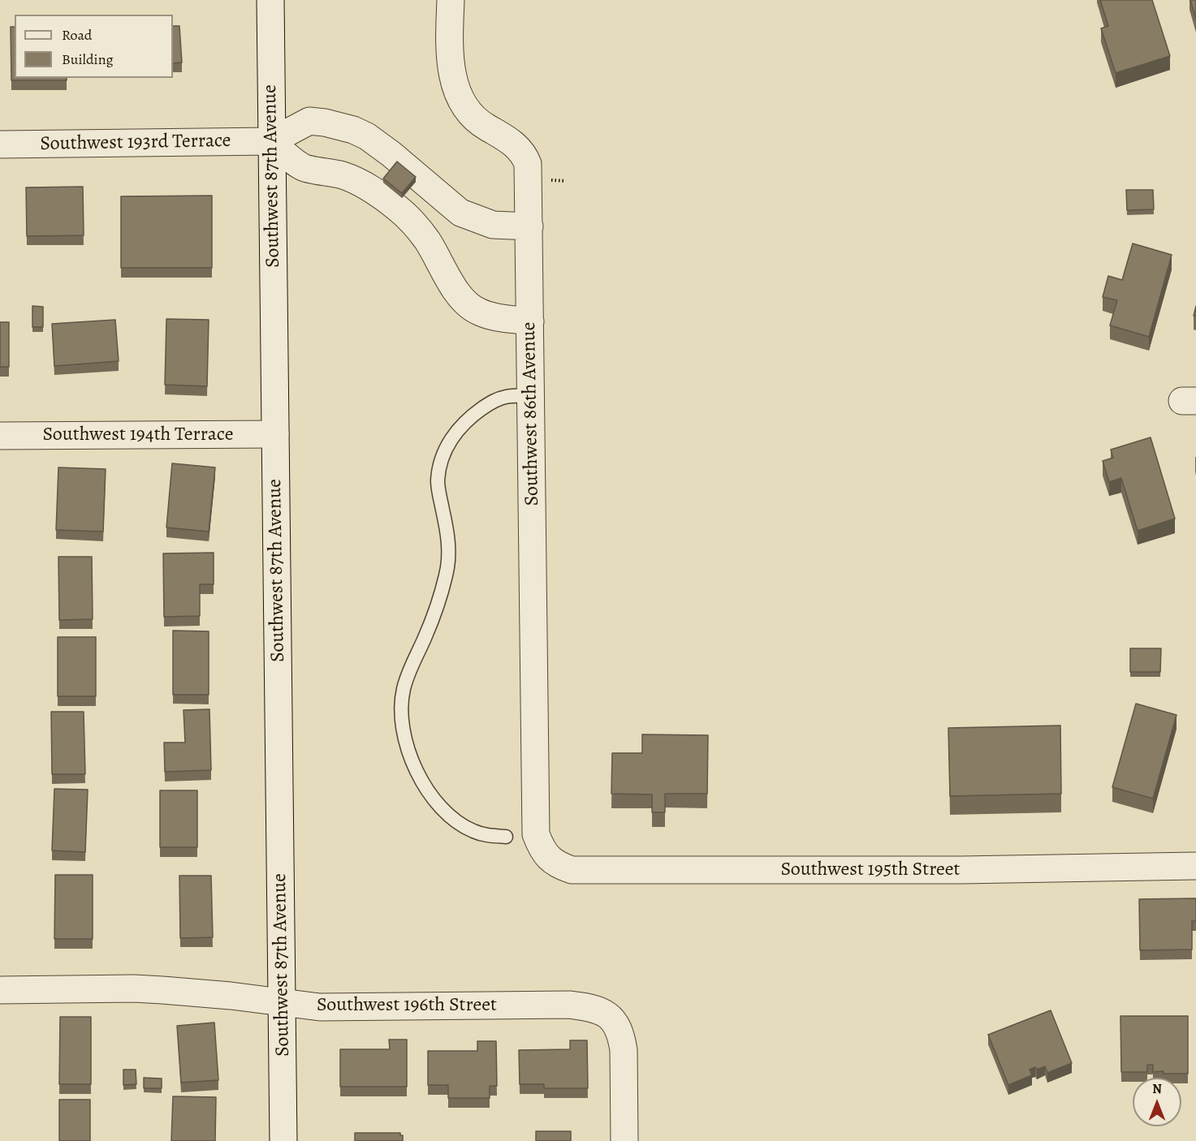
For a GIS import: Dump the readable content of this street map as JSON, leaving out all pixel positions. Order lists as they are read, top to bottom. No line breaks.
{"streets":{"street":["Southwest 193rd Terrace","Southwest 87th Avenue","Southwest 86th Avenue","Southwest 194th Terrace","Southwest 195th Street","Southwest 196th Street"]},"crossings":[["Southwest 193rd Terrace","Southwest 87th Avenue"],["Southwest 87th Avenue","Southwest 194th Terrace"],["Southwest 87th Avenue","Southwest 196th Street"],["Southwest 86th Avenue","Southwest 195th Street"]],"legend":["Road","Building"],"north":"top"}
